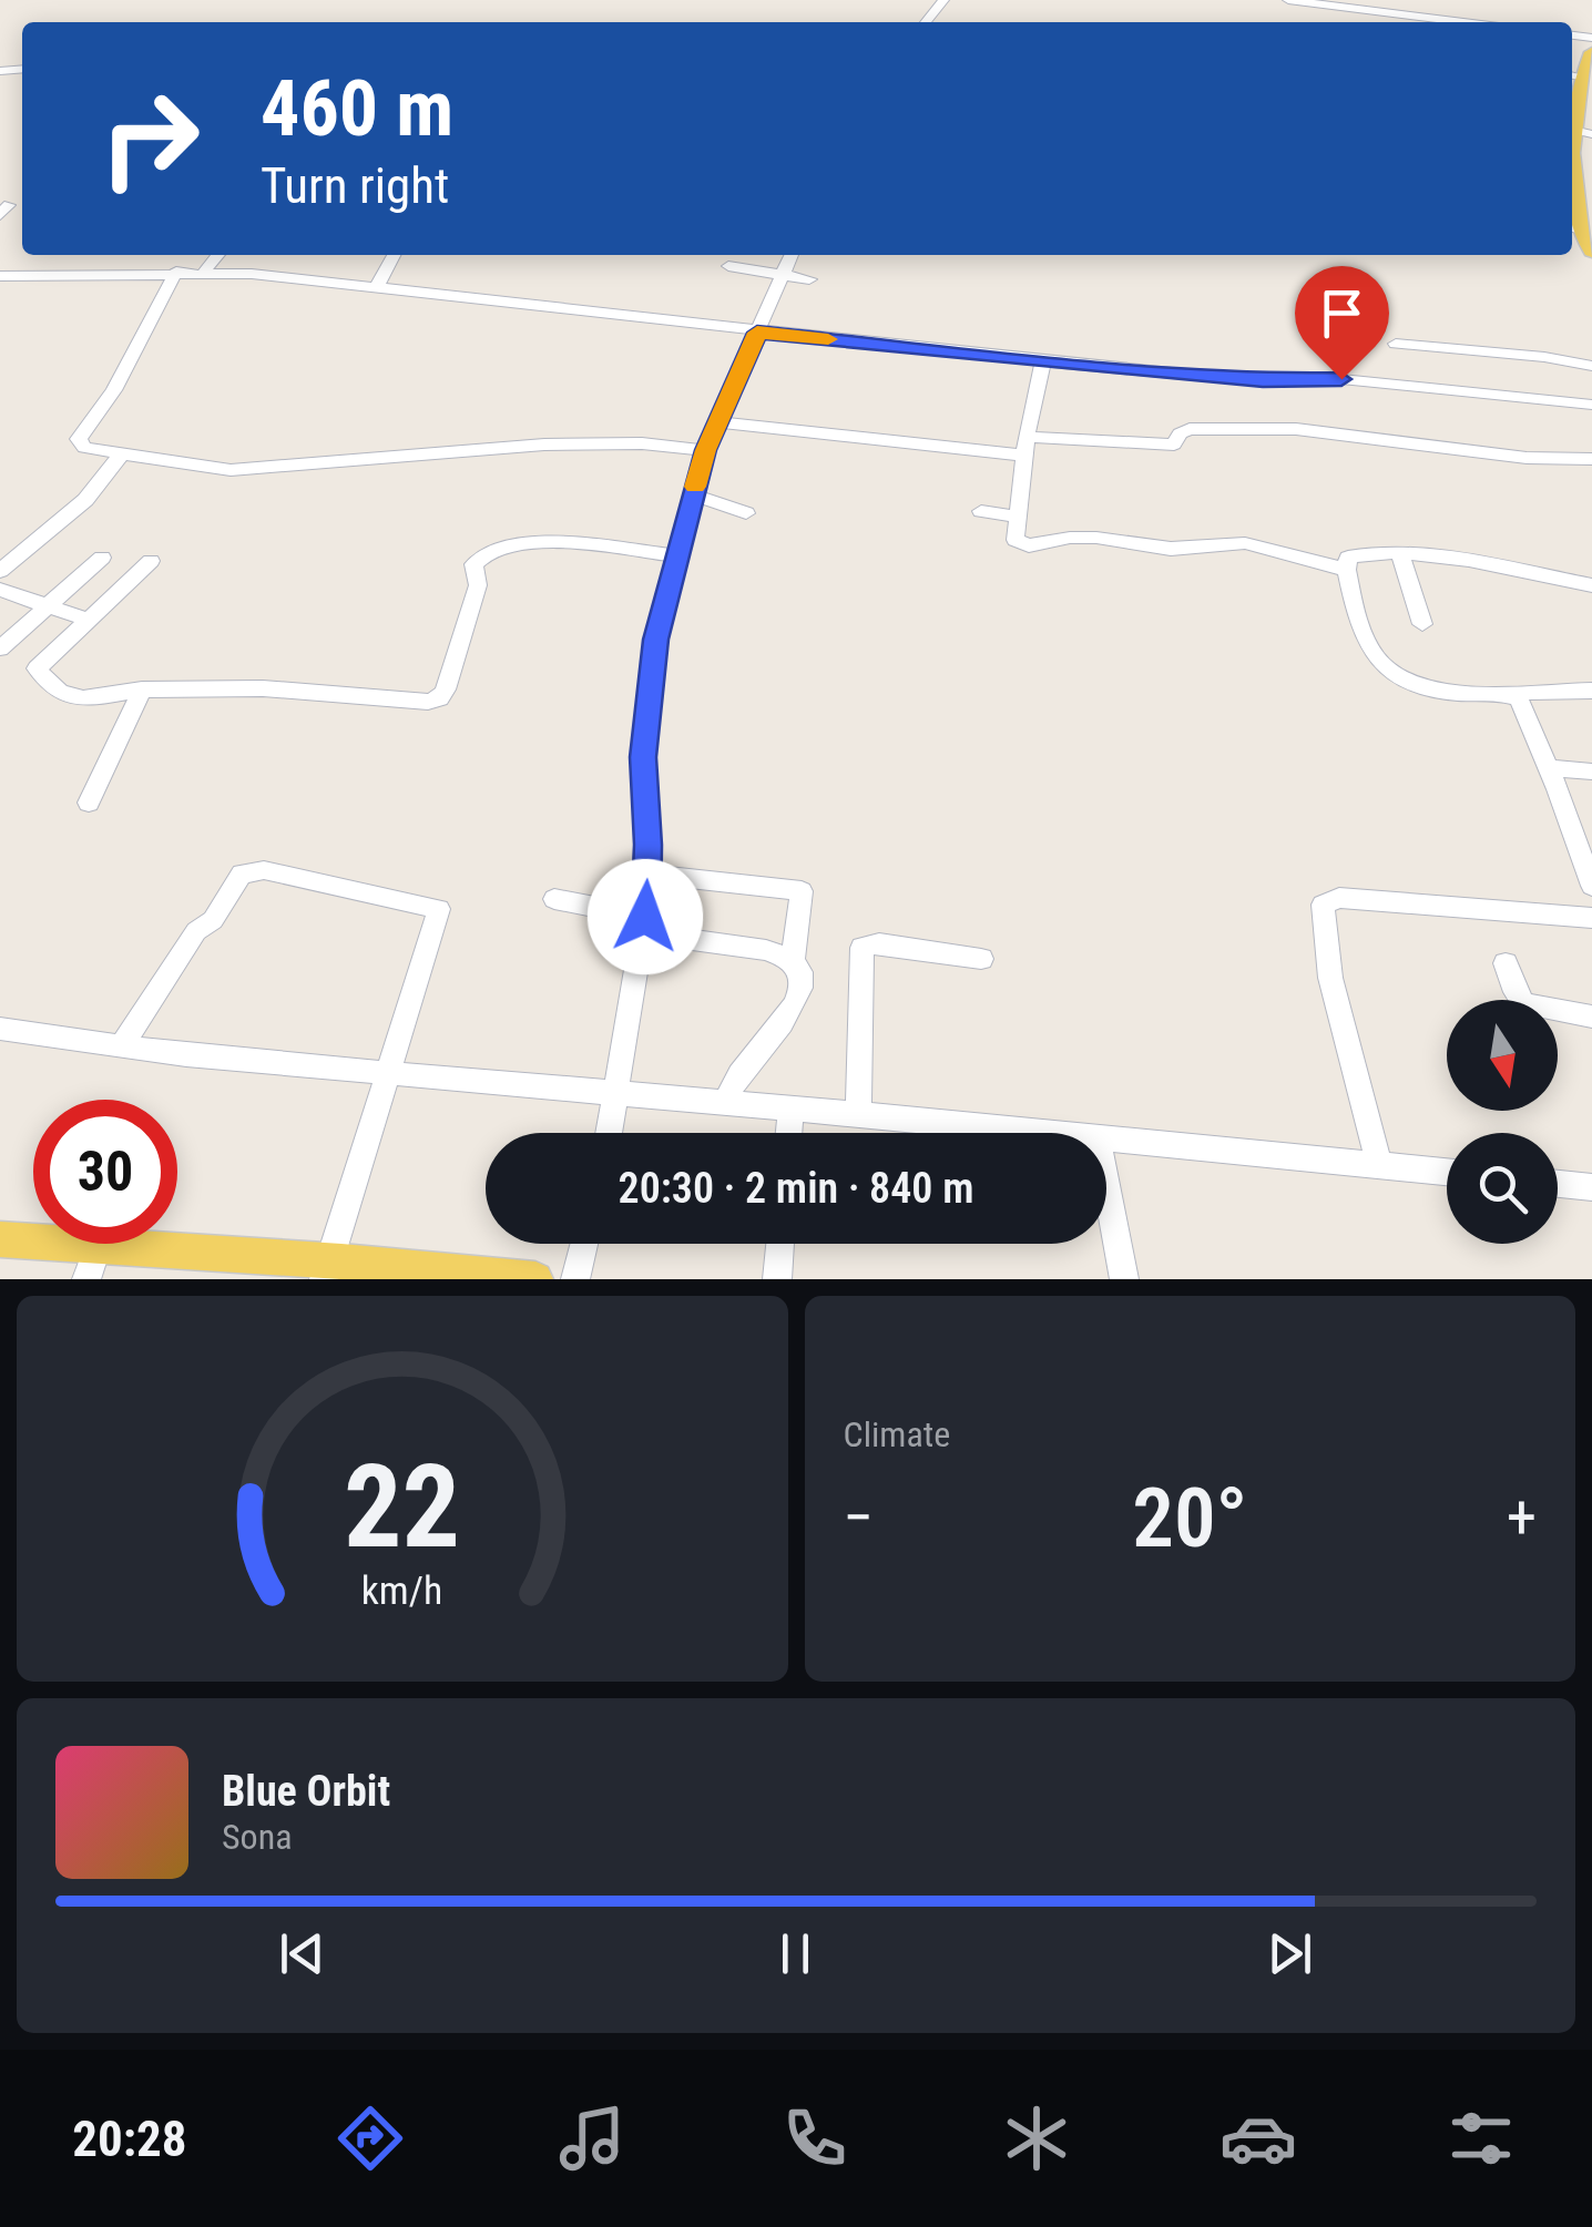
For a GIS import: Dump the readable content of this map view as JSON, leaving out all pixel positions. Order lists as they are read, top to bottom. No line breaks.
{"north":"bottom","page":{"turn":["460 m","Turn right"],"limit":"30","trip":"20:30 · 2 min · 840 m","tile":"Climate","heat":["−","20°","+"],"song":["Blue Orbit","Sona"],"tabs":"20:28","gauge":["22","km/h"]}}
